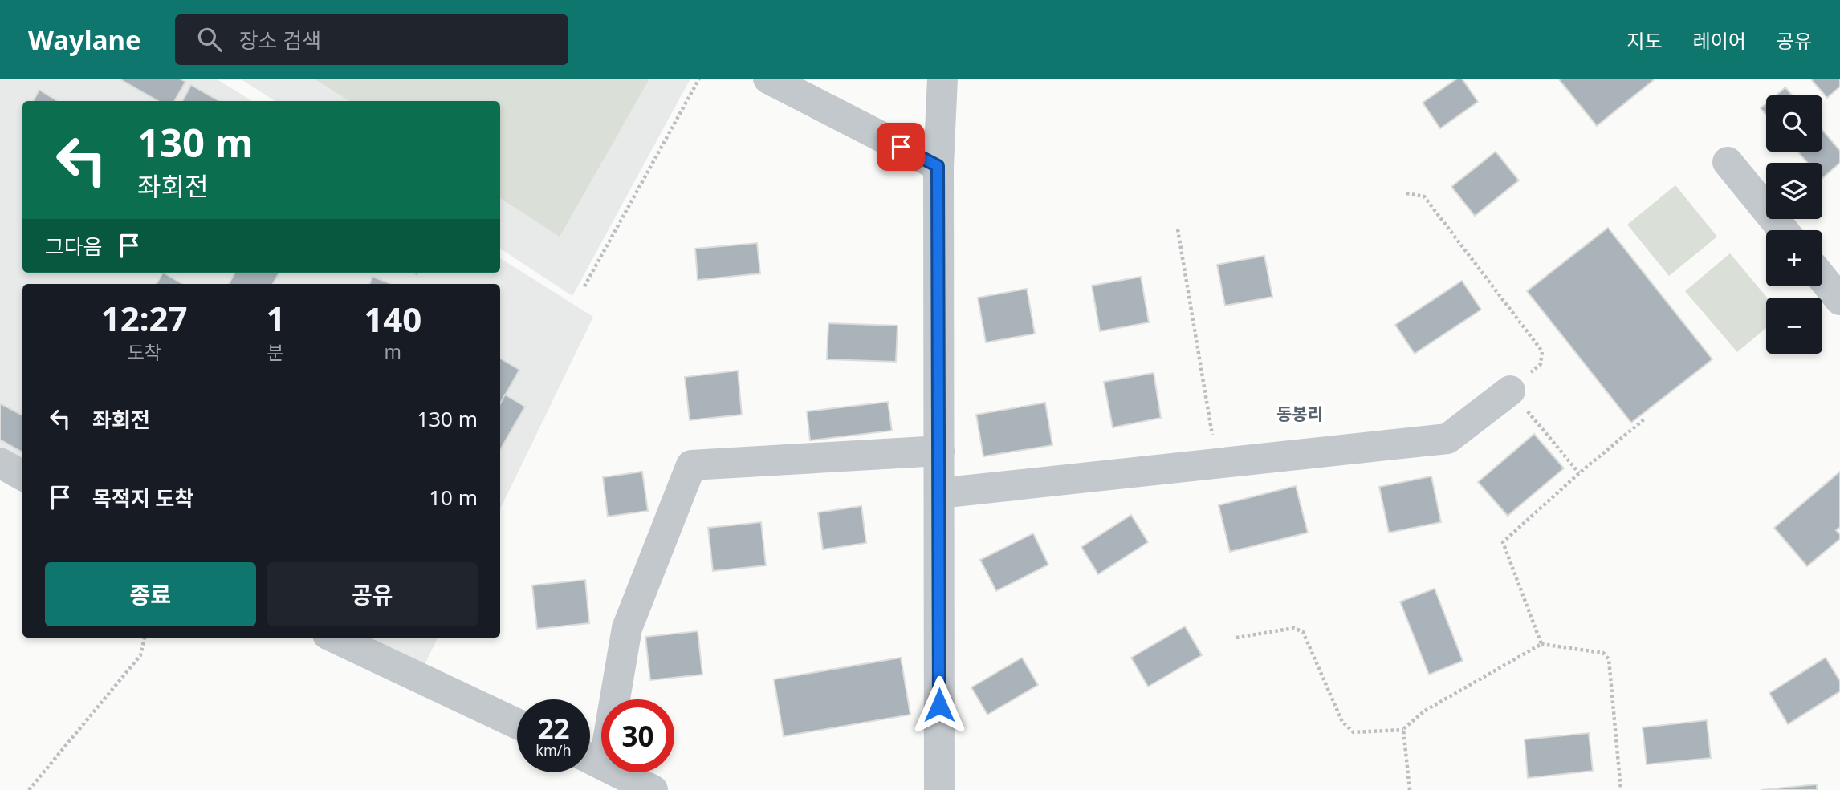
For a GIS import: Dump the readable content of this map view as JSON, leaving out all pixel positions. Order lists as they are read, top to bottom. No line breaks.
{"districts":["동봉리"],"page":{"header":"Waylane","search":"장소 검색","nav":["지도","레이어","공유"],"map_buttons":["+","−"],"turn":["130 m","좌회전"],"then":"그다음","eta":["12:27","도착","1","분","140","m"],"list":[{"name":"좌회전","value":"130 m"},{"name":"목적지 도착","value":"10 m"}],"buttons":["종료","공유"],"speed":"22 km/h","limit":"30"}}
